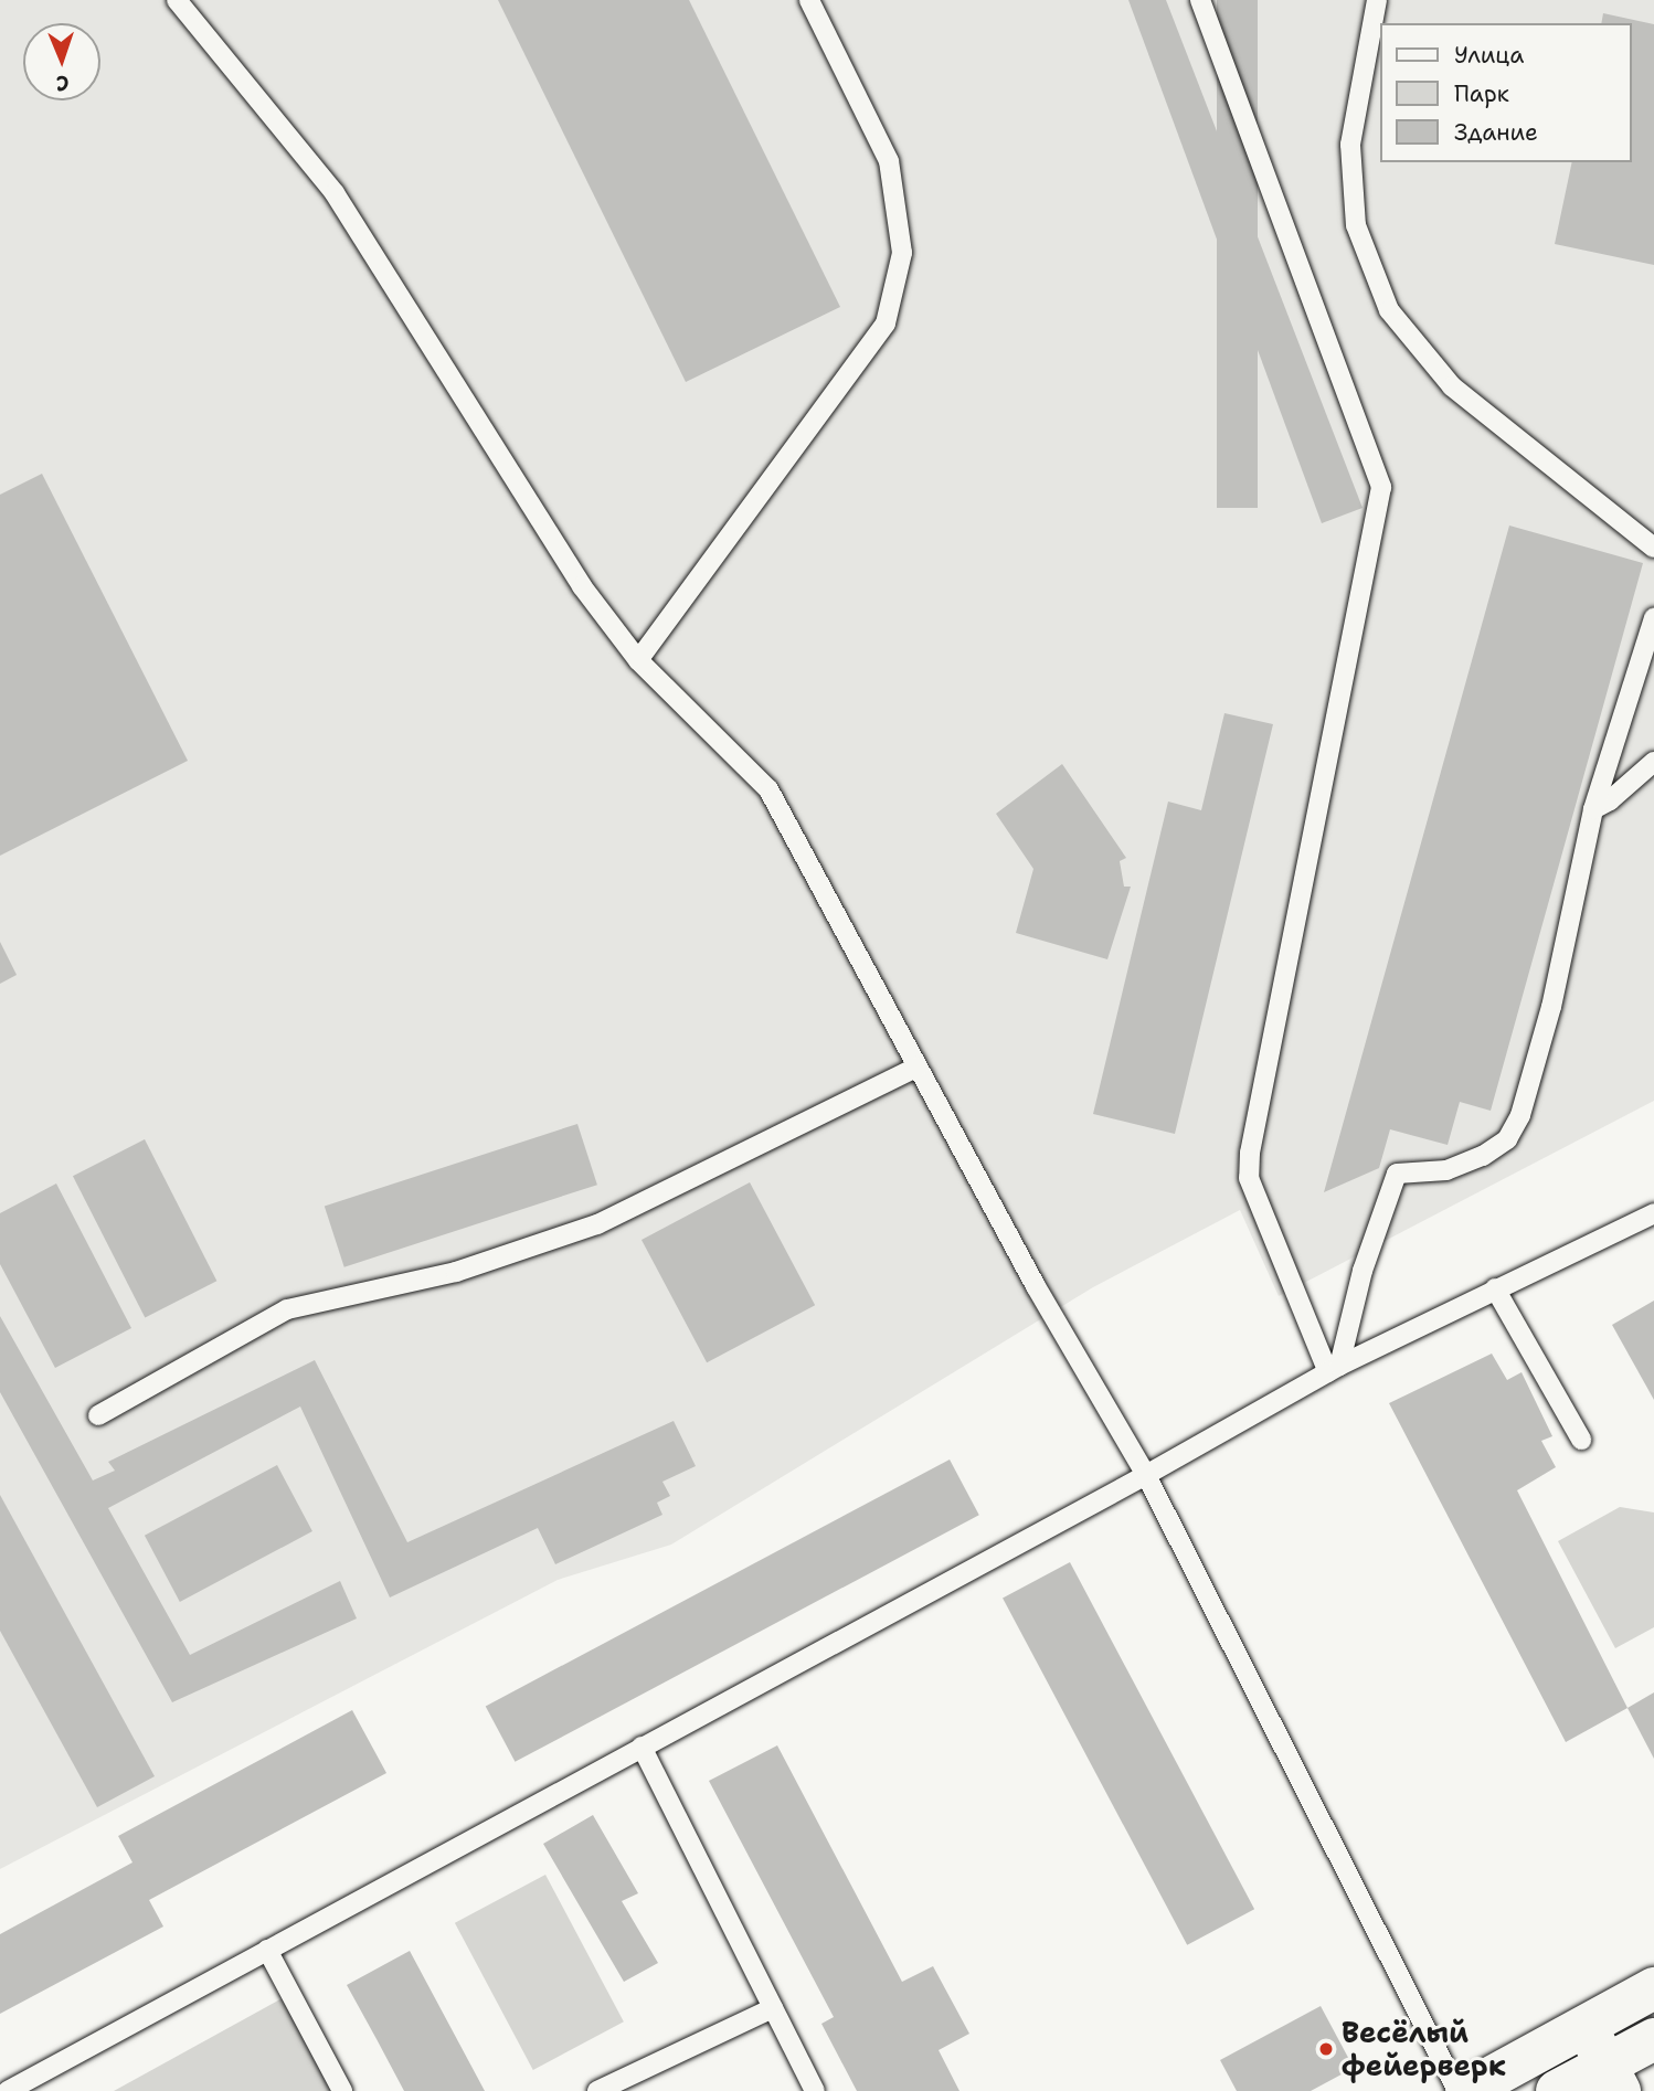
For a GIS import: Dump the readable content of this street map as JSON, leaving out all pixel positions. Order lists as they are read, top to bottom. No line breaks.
{"places":["Весёлый фейерверк"],"legend":["Улица","Парк","Здание"],"north":"bottom"}
